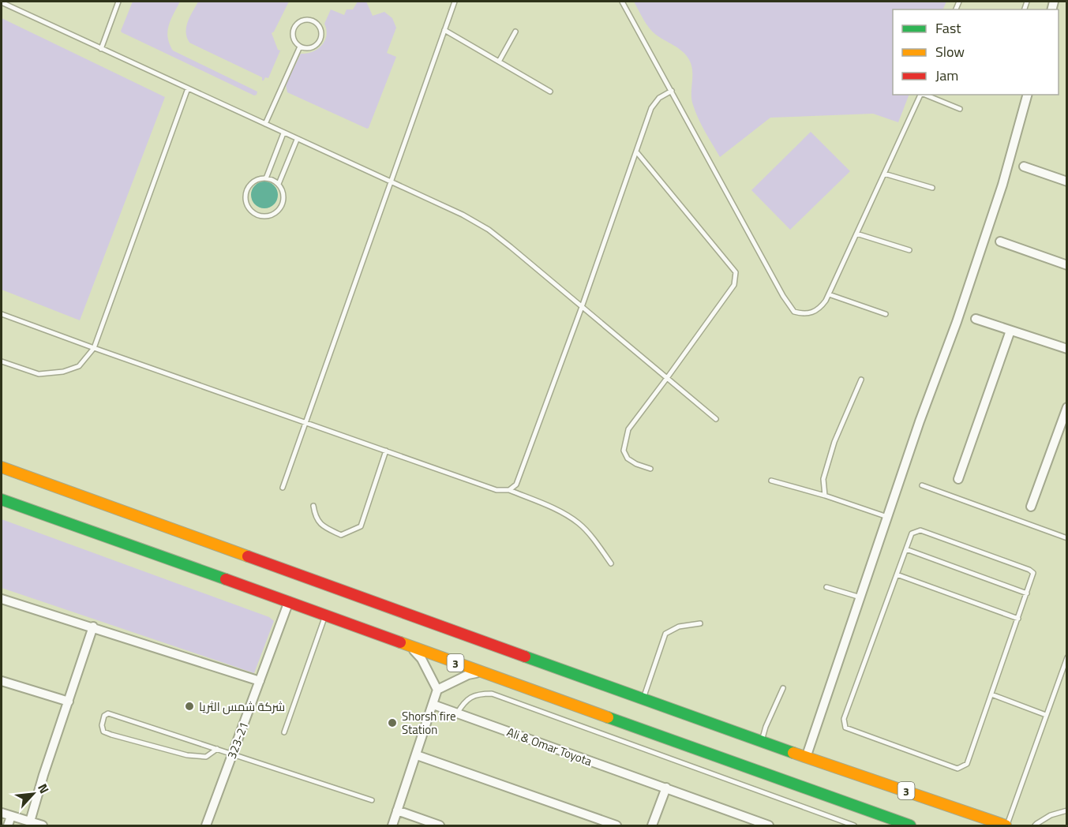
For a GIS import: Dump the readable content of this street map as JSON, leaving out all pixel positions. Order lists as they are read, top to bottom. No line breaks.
{"streets":{"highway":["3"],"street":["323-21","Ali & Omar Toyota"]},"crossings":[["3","323-21"]],"places":["شركة شمس الثريا","Shorsh fire Station"],"legend":["Fast","Slow","Jam"],"north":"top right"}
